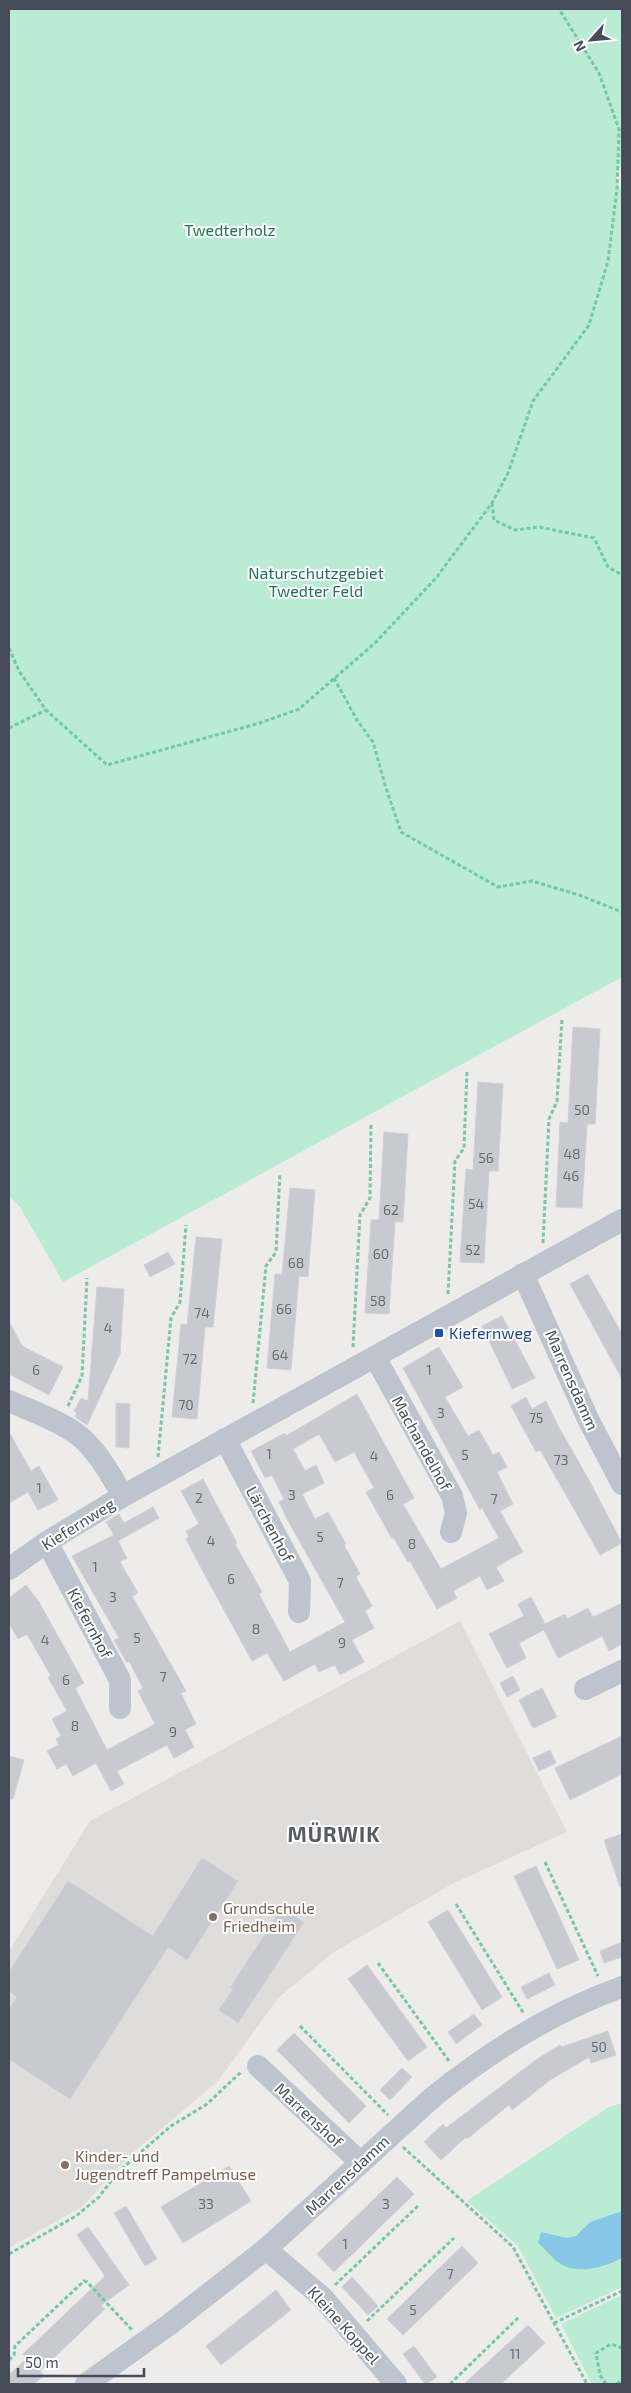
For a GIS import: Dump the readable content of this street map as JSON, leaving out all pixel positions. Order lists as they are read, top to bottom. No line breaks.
{"streets":{"street":["Marrensdamm","Machandelhof","Kiefernweg","Lärchenhof","Kiefernhof","Marrenshof","Kleine Koppel"]},"crossings":[["Marrensdamm","Kiefernweg"],["Marrensdamm","Marrenshof"],["Marrensdamm","Kleine Koppel"],["Machandelhof","Kiefernweg"],["Kiefernweg","Lärchenhof"],["Kiefernweg","Kiefernhof"]],"districts":["MÜRWIK"],"parks":["Twedterholz","Naturschutzgebiet Twedter Feld"],"places":{"transit":["Kiefernweg"],"other":["Grundschule Friedheim","Kinder- und Jugendtreff Pampelmuse"]},"house_numbers":["50","48","56","46","54","62","52","60","68","58","66","74","4","64","72","6","1","70","3","75","1","5","4","73","1","3","6","2","7","5","4","8","1","6","7","3","8","5","4","9","7","6","8","9","50","33","3","1","7","5","11"],"scale_bar":"50 m","north":"bottom left"}
